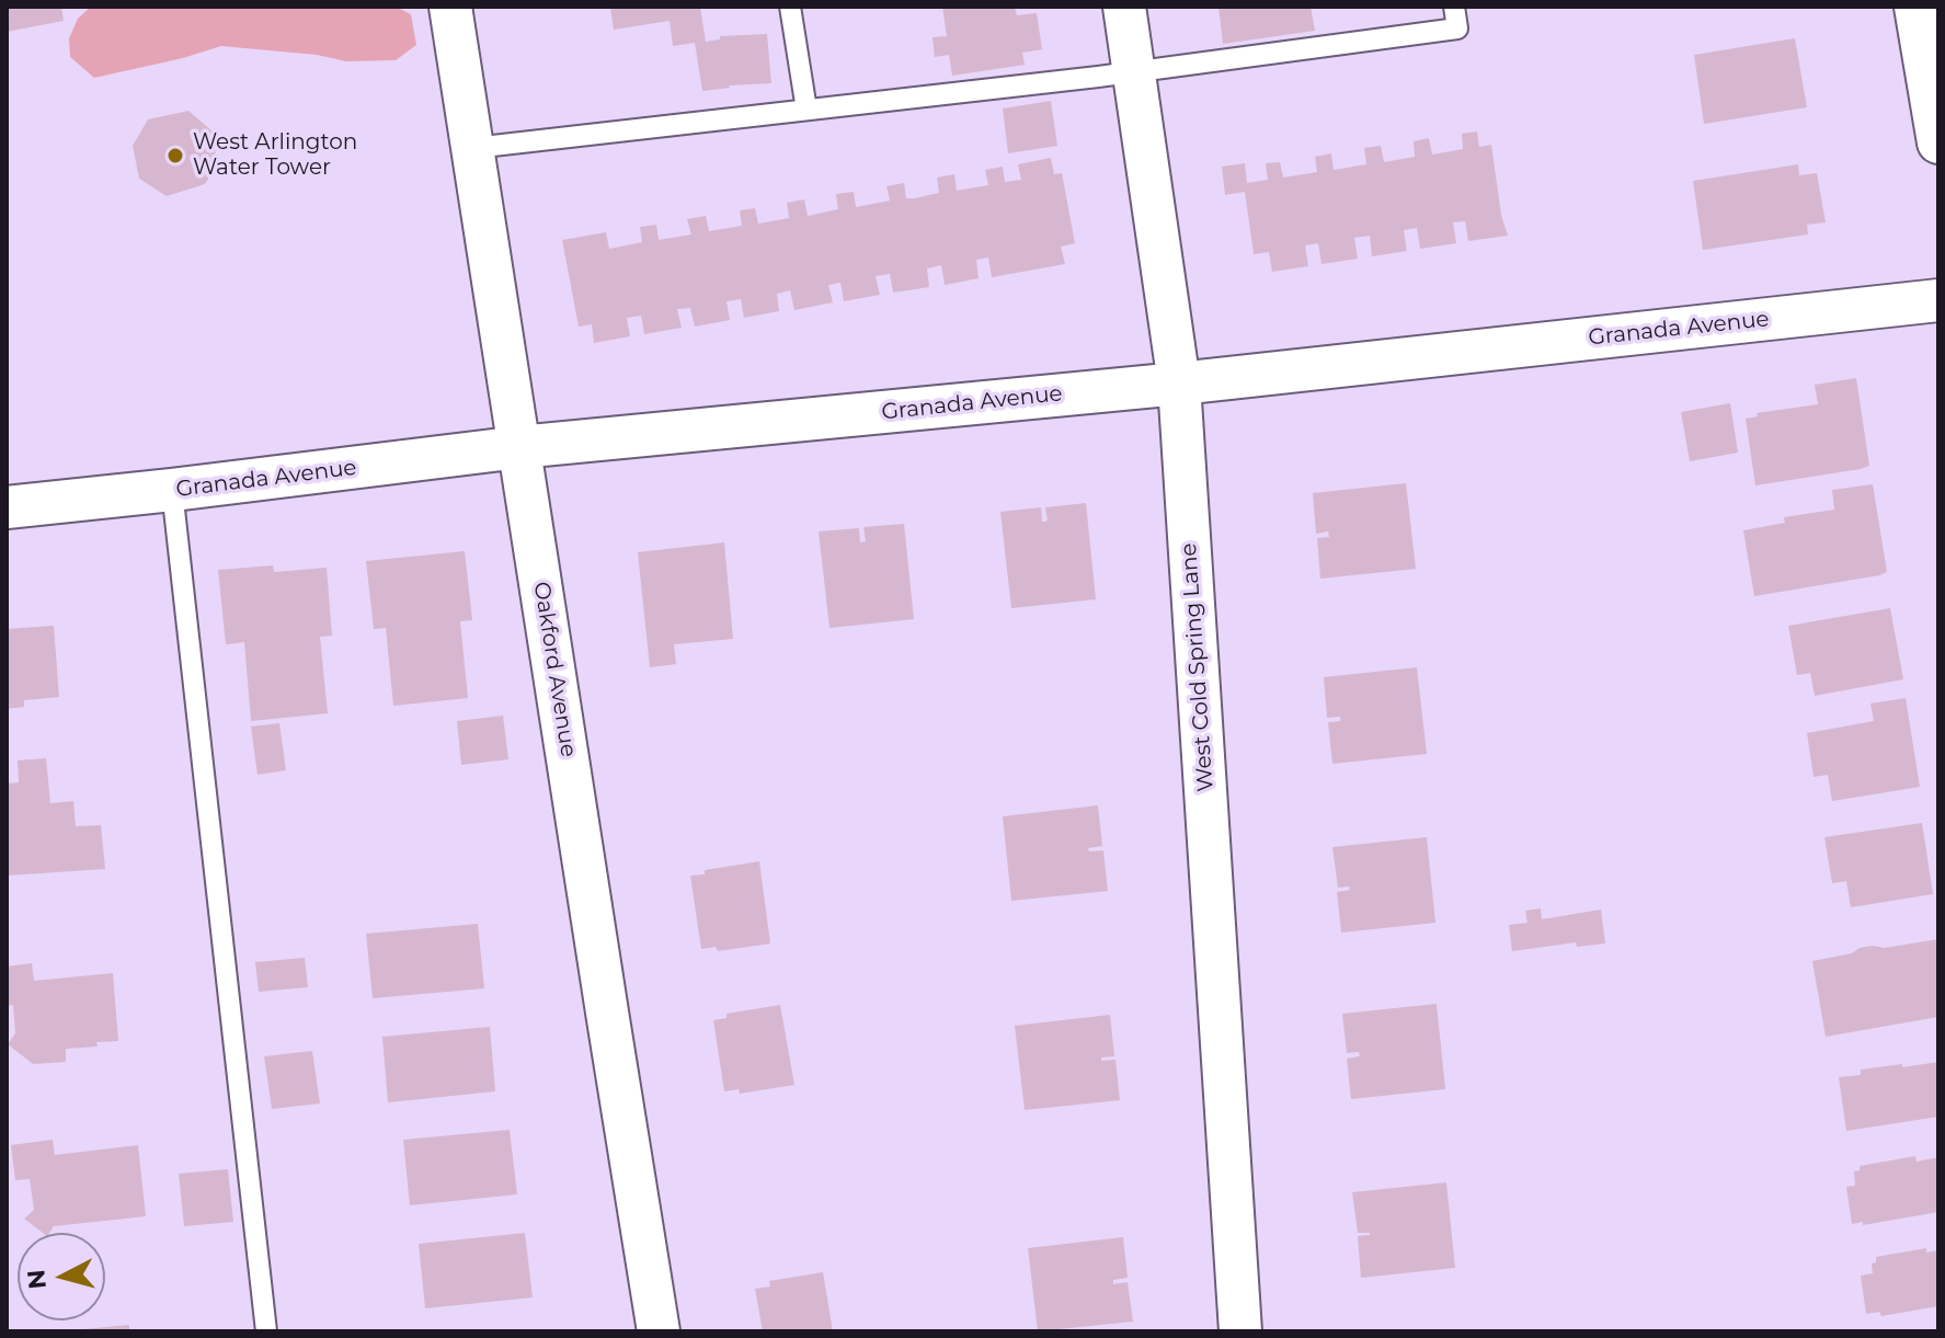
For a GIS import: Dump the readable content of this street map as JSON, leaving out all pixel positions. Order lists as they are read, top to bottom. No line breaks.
{"streets":{"street":["Granada Avenue","West Cold Spring Lane","Oakford Avenue"]},"crossings":[["Granada Avenue","West Cold Spring Lane"],["Granada Avenue","Oakford Avenue"]],"places":["West Arlington Water Tower"],"north":"left"}
